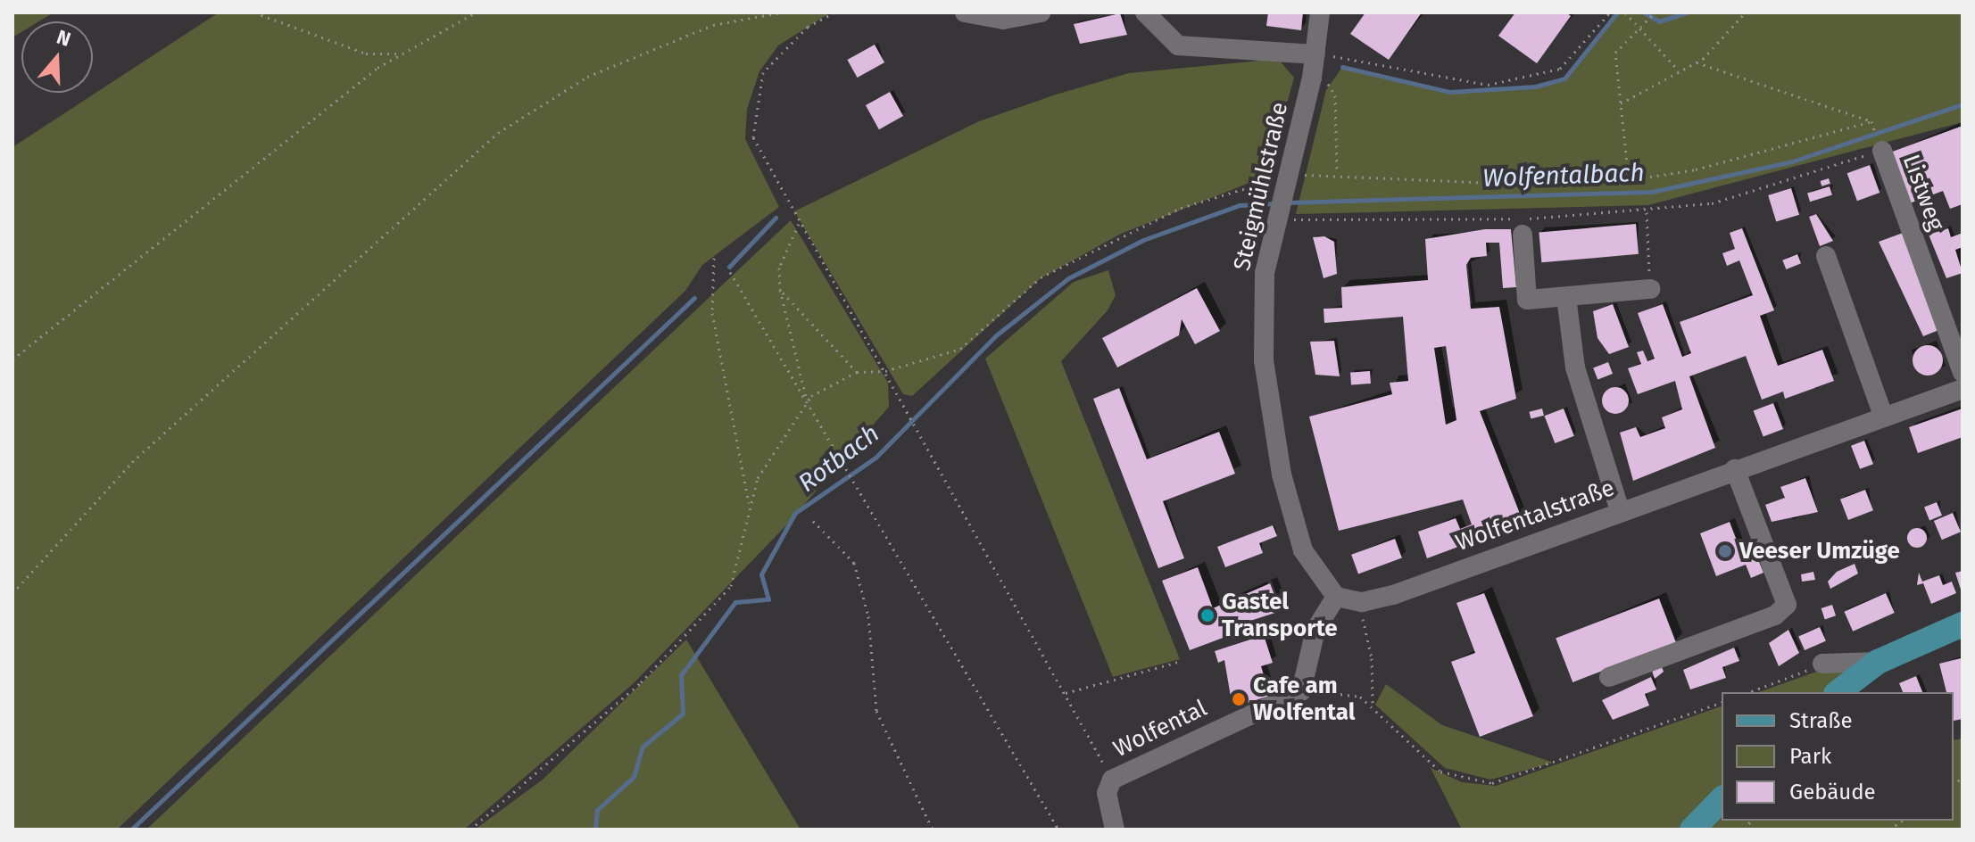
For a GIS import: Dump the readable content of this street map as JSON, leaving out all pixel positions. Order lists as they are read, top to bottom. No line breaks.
{"streets":{"street":["Steigmühlstraße","Listweg","Wolfentalstraße","Wolfental"]},"crossings":[["Steigmühlstraße","Wolfentalstraße"]],"water":["Wolfentalbach","Rotbach"],"places":["Veeser Umzüge","Gastel Transporte","Cafe am Wolfental"],"legend":["Straße","Park","Gebäude"],"north":"top"}
